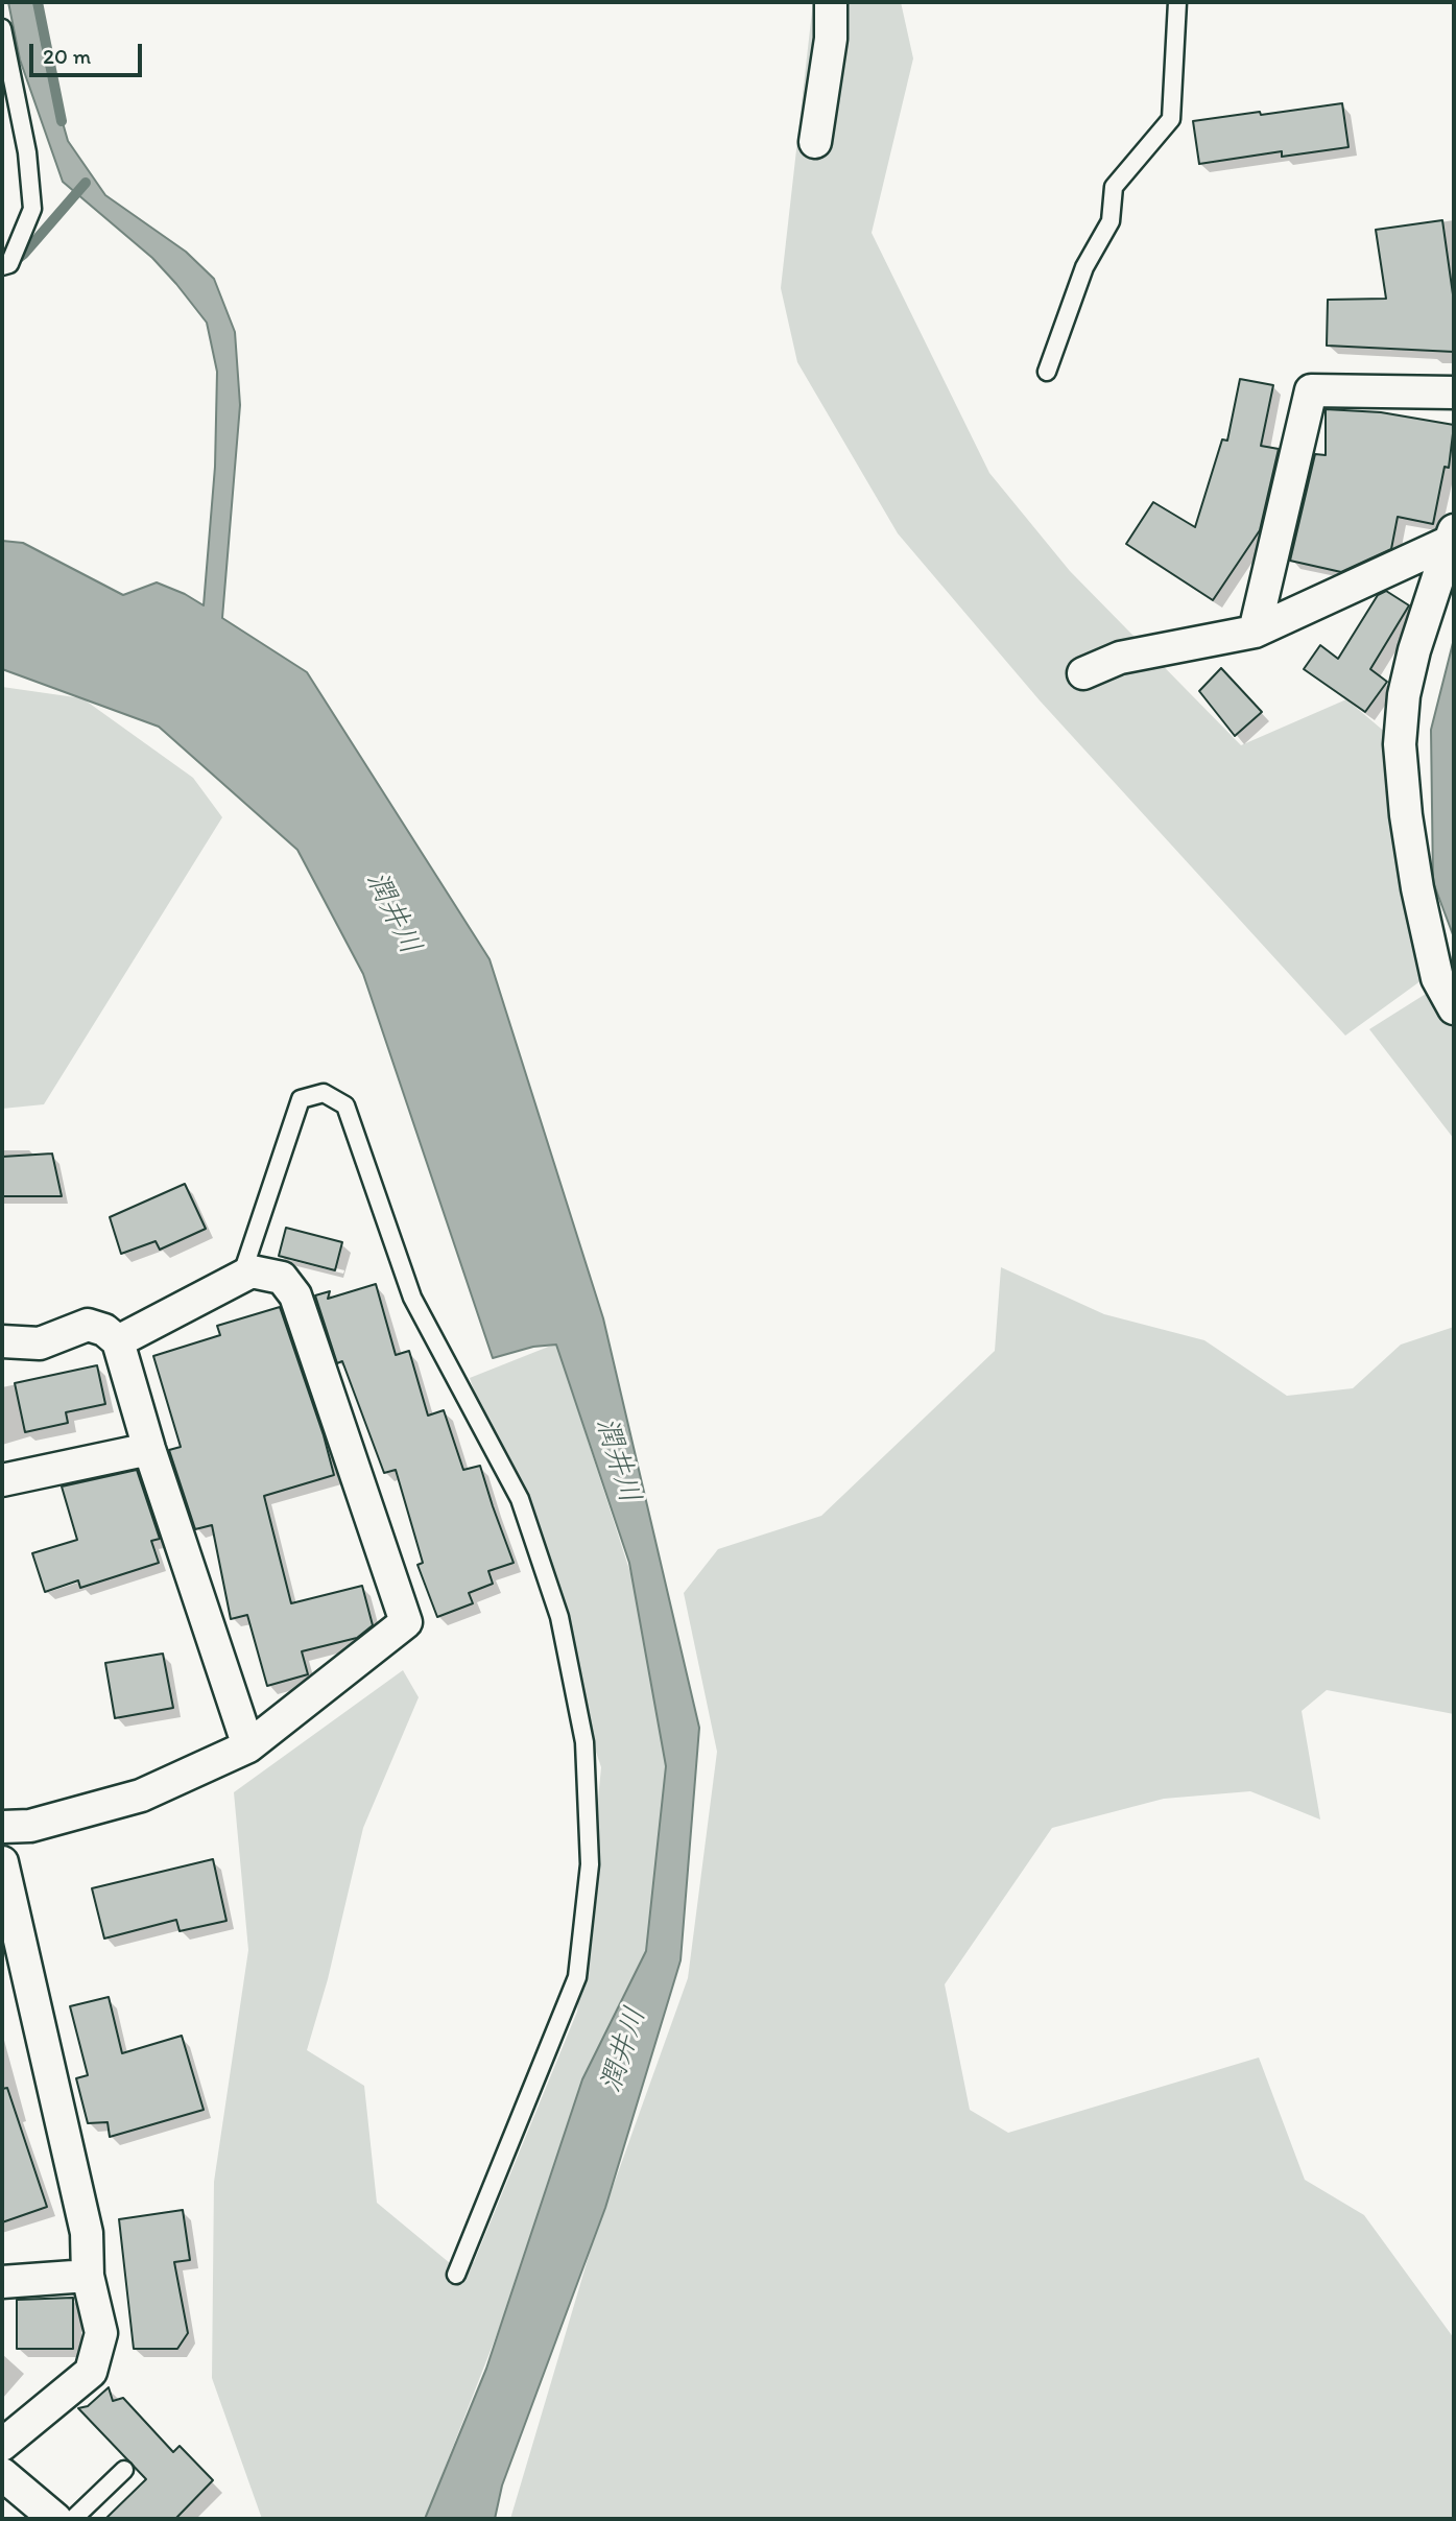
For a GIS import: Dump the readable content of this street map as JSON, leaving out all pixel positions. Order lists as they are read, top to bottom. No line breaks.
{"water":["潤井川"],"scale_bar":"20 m"}
